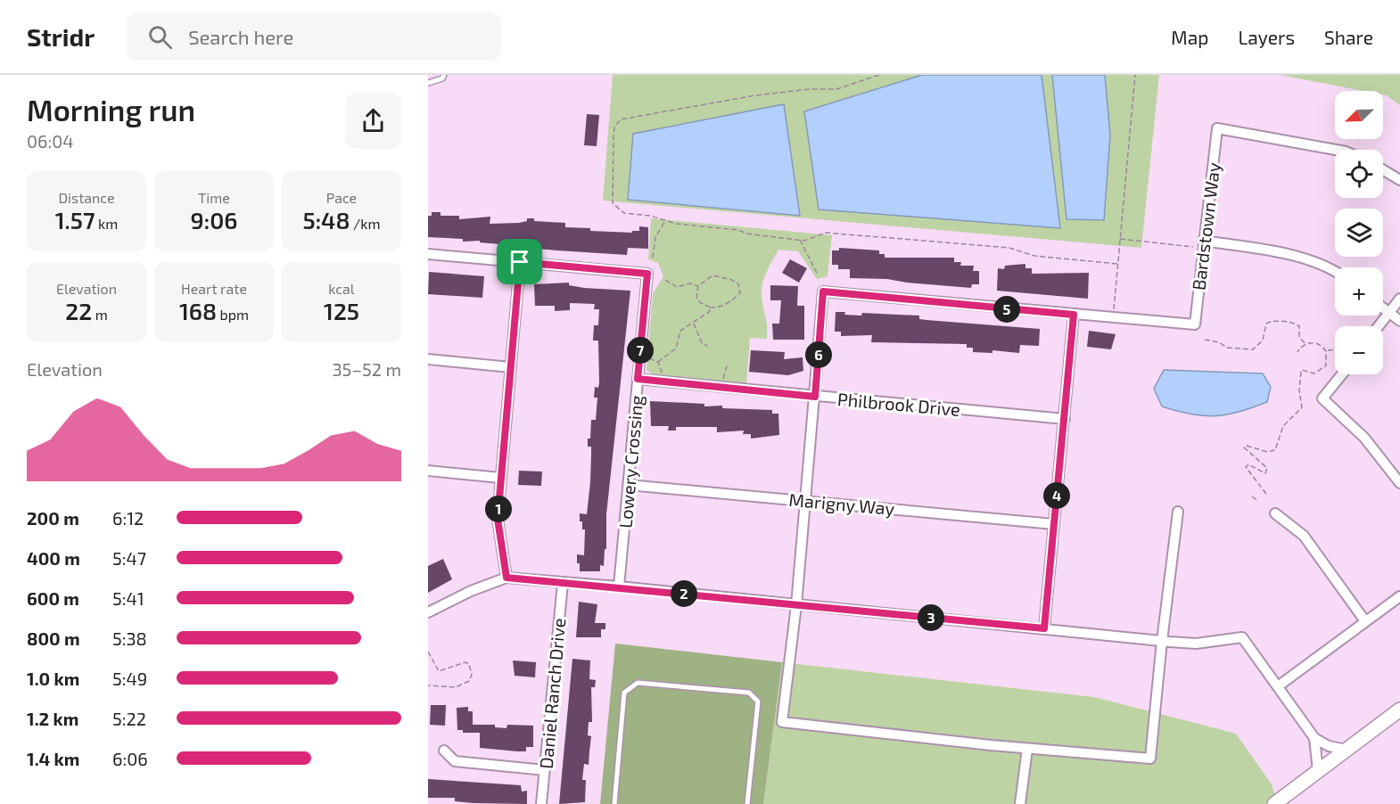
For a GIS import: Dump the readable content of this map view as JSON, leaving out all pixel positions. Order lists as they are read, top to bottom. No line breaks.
{"streets":{"street":["Bardstown Way","Philbrook Drive","Lowery Crossing","Marigny Way","Daniel Ranch Drive"]},"crossings":[["Philbrook Drive","Lowery Crossing"],["Lowery Crossing","Marigny Way"]],"north":"bottom left","page":{"header":"Stridr","search":"Search here","nav":["Map","Layers","Share"],"heading":["Morning run","06:04"],"map_buttons":["+","−"],"stats":[["Distance","1.57 km"],["Time","9:06"],["Pace","5:48 /km"],["Elevation","22 m"],["Heart rate","168 bpm"],["kcal","125"]],"pins":["5","7","6","4","1","2","3"],"chart":["Elevation","35–52 m"],"list":[{"name":"200 m","note":"6:12"},{"name":"400 m","note":"5:47"},{"name":"600 m","note":"5:41"},{"name":"800 m","note":"5:38"},{"name":"1.0 km","note":"5:49"},{"name":"1.2 km","note":"5:22"},{"name":"1.4 km","note":"6:06"}]}}
